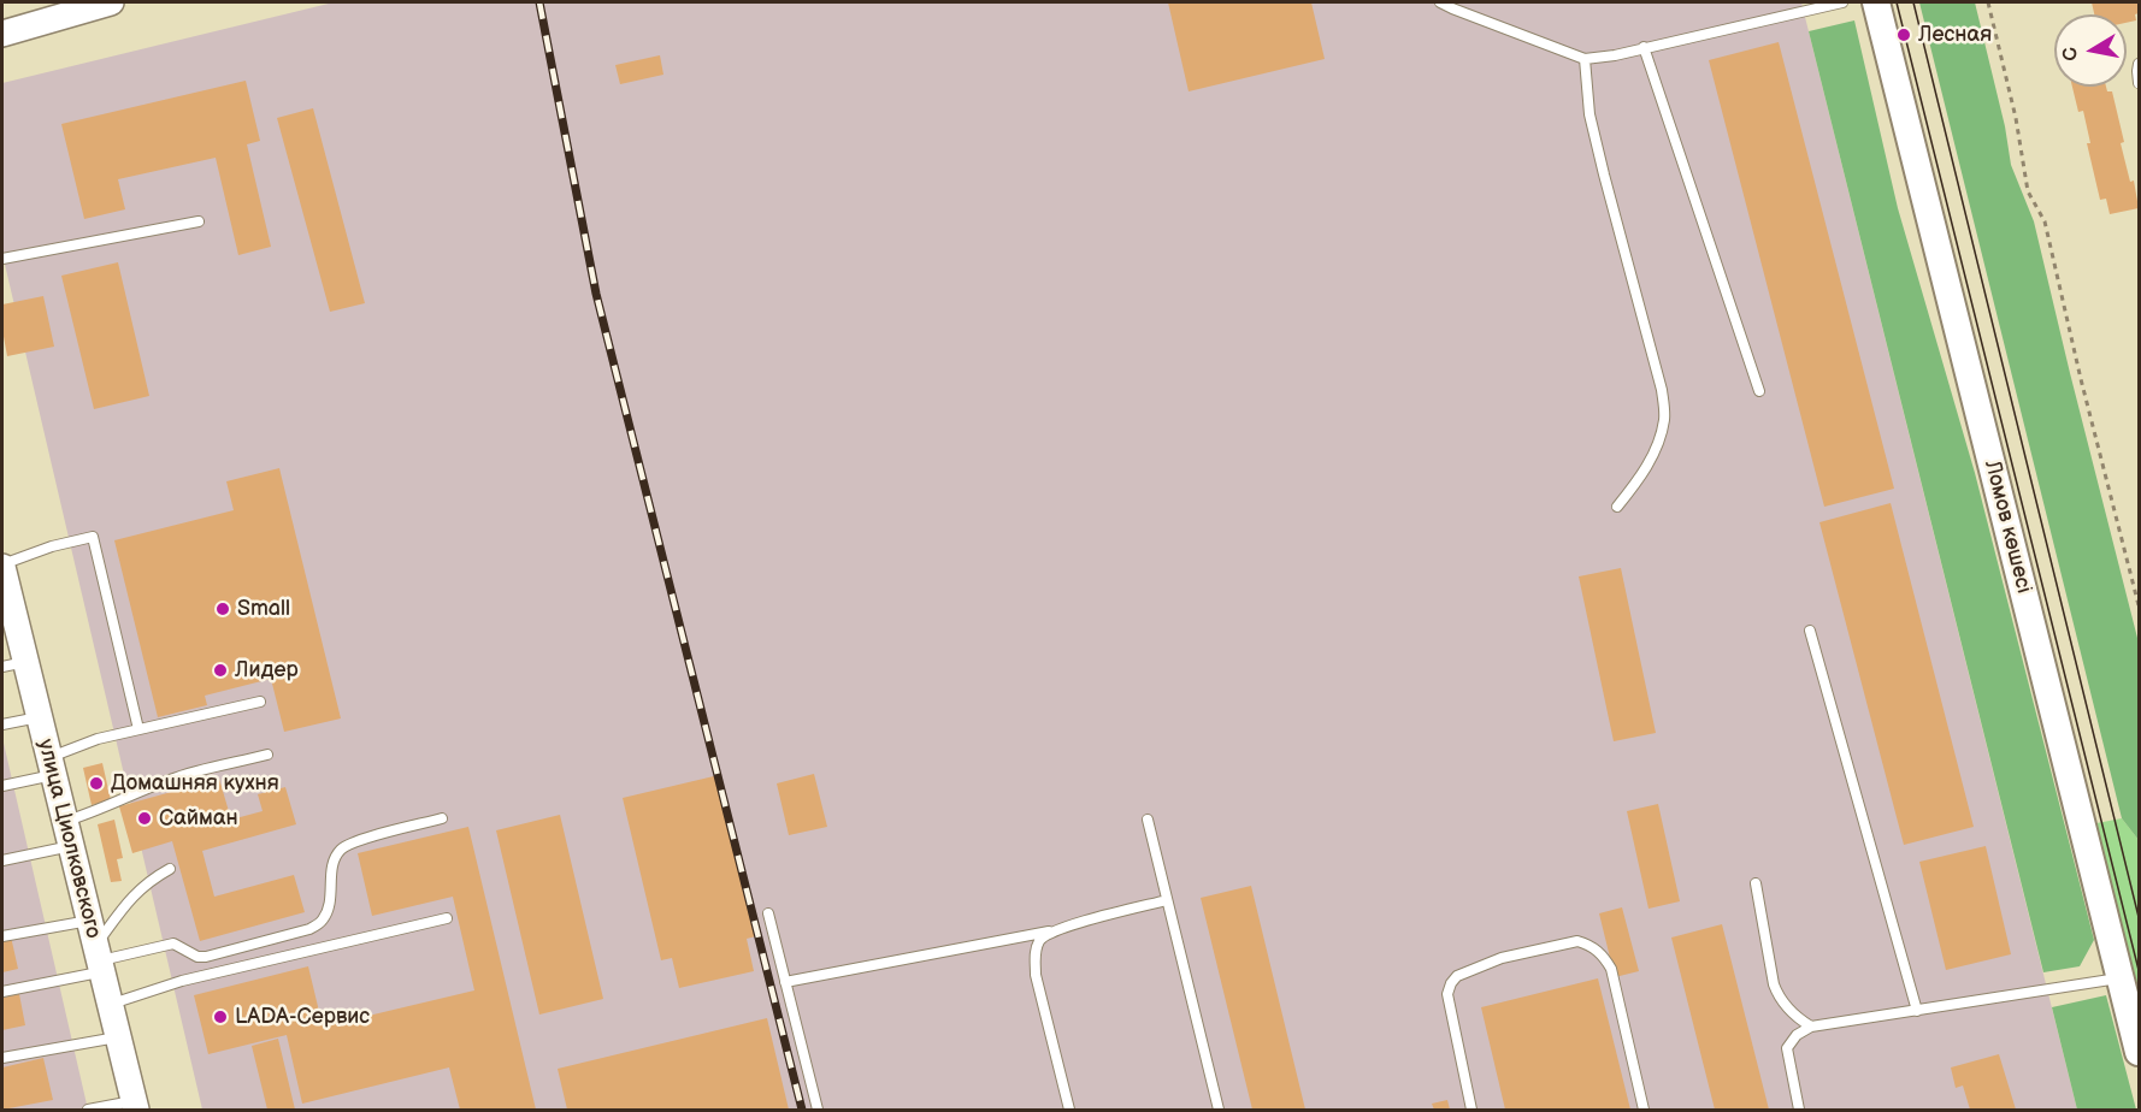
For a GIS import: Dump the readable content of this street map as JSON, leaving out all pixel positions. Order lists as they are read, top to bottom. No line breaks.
{"streets":{"main road":["Ломов көшесі"],"street":["улица Циолковского"]},"places":["Лесная","Small","Лидер","Домашняя кухня","Сайман","LADA-Сервис"],"north":"left"}
